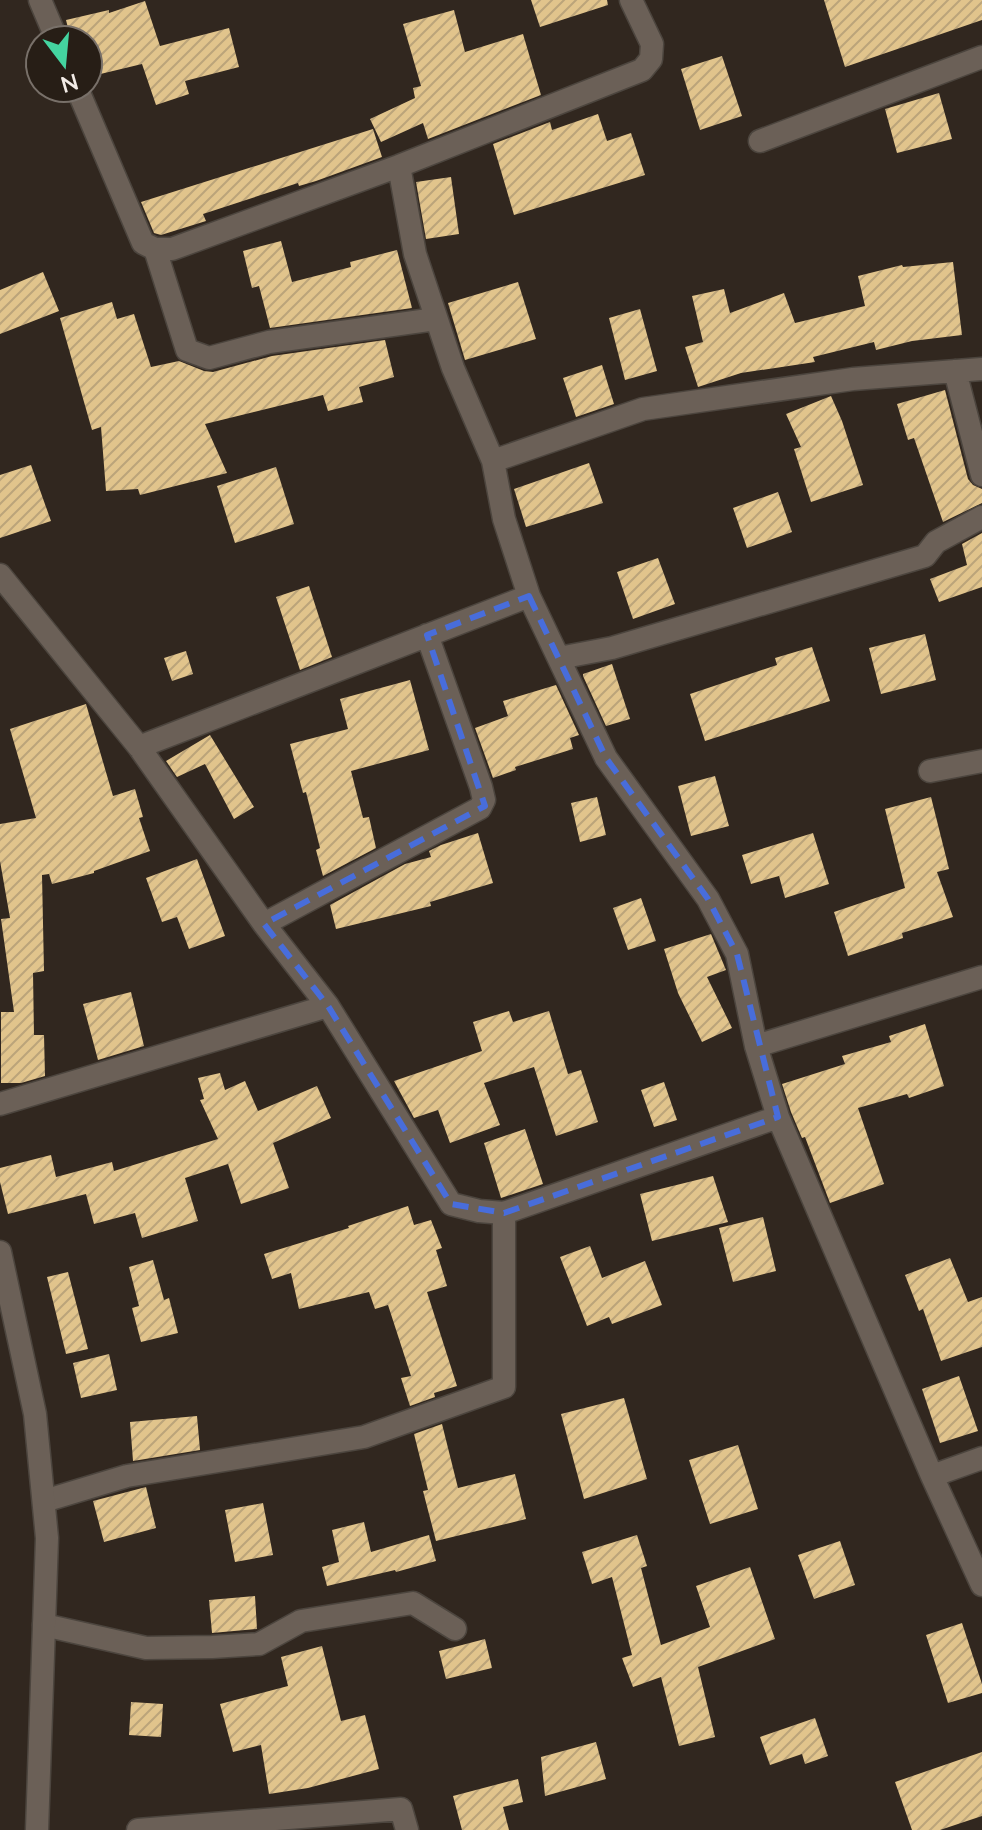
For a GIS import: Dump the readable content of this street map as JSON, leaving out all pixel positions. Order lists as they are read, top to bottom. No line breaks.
{"north":"bottom"}
